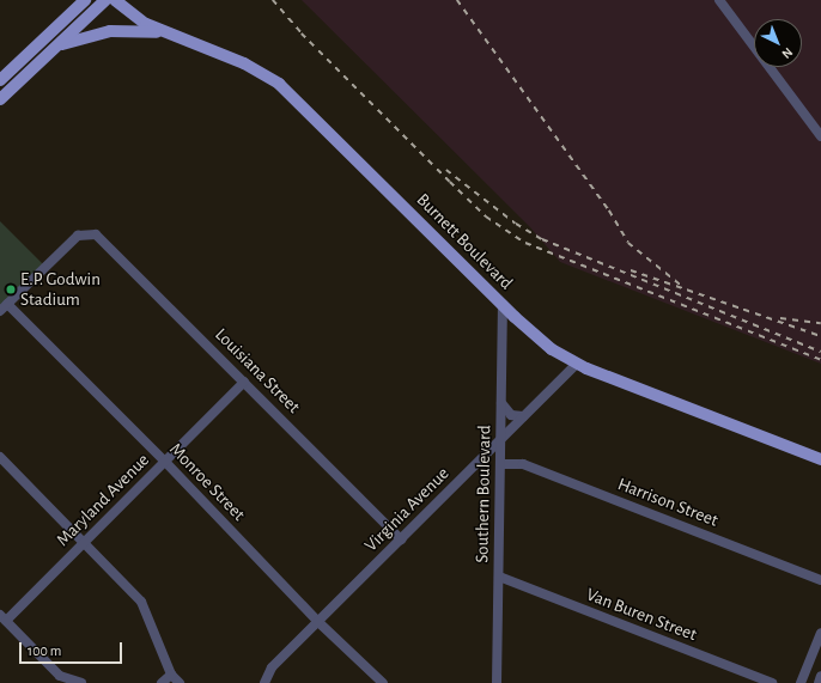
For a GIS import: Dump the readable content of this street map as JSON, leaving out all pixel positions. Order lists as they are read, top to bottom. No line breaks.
{"streets":{"main road":["Burnett Boulevard"],"street":["Louisiana Street","Monroe Street","Southern Boulevard","Maryland Avenue","Harrison Street","Virginia Avenue","Van Buren Street"]},"crossings":[["Burnett Boulevard","Southern Boulevard"],["Burnett Boulevard","Virginia Avenue"],["Louisiana Street","Monroe Street"],["Louisiana Street","Maryland Avenue"],["Louisiana Street","Virginia Avenue"],["Monroe Street","Maryland Avenue"],["Monroe Street","Virginia Avenue"],["Southern Boulevard","Harrison Street"],["Southern Boulevard","Virginia Avenue"],["Southern Boulevard","Van Buren Street"]],"places":["E.P. Godwin Stadium"],"scale_bar":"100 m","north":"bottom right"}
